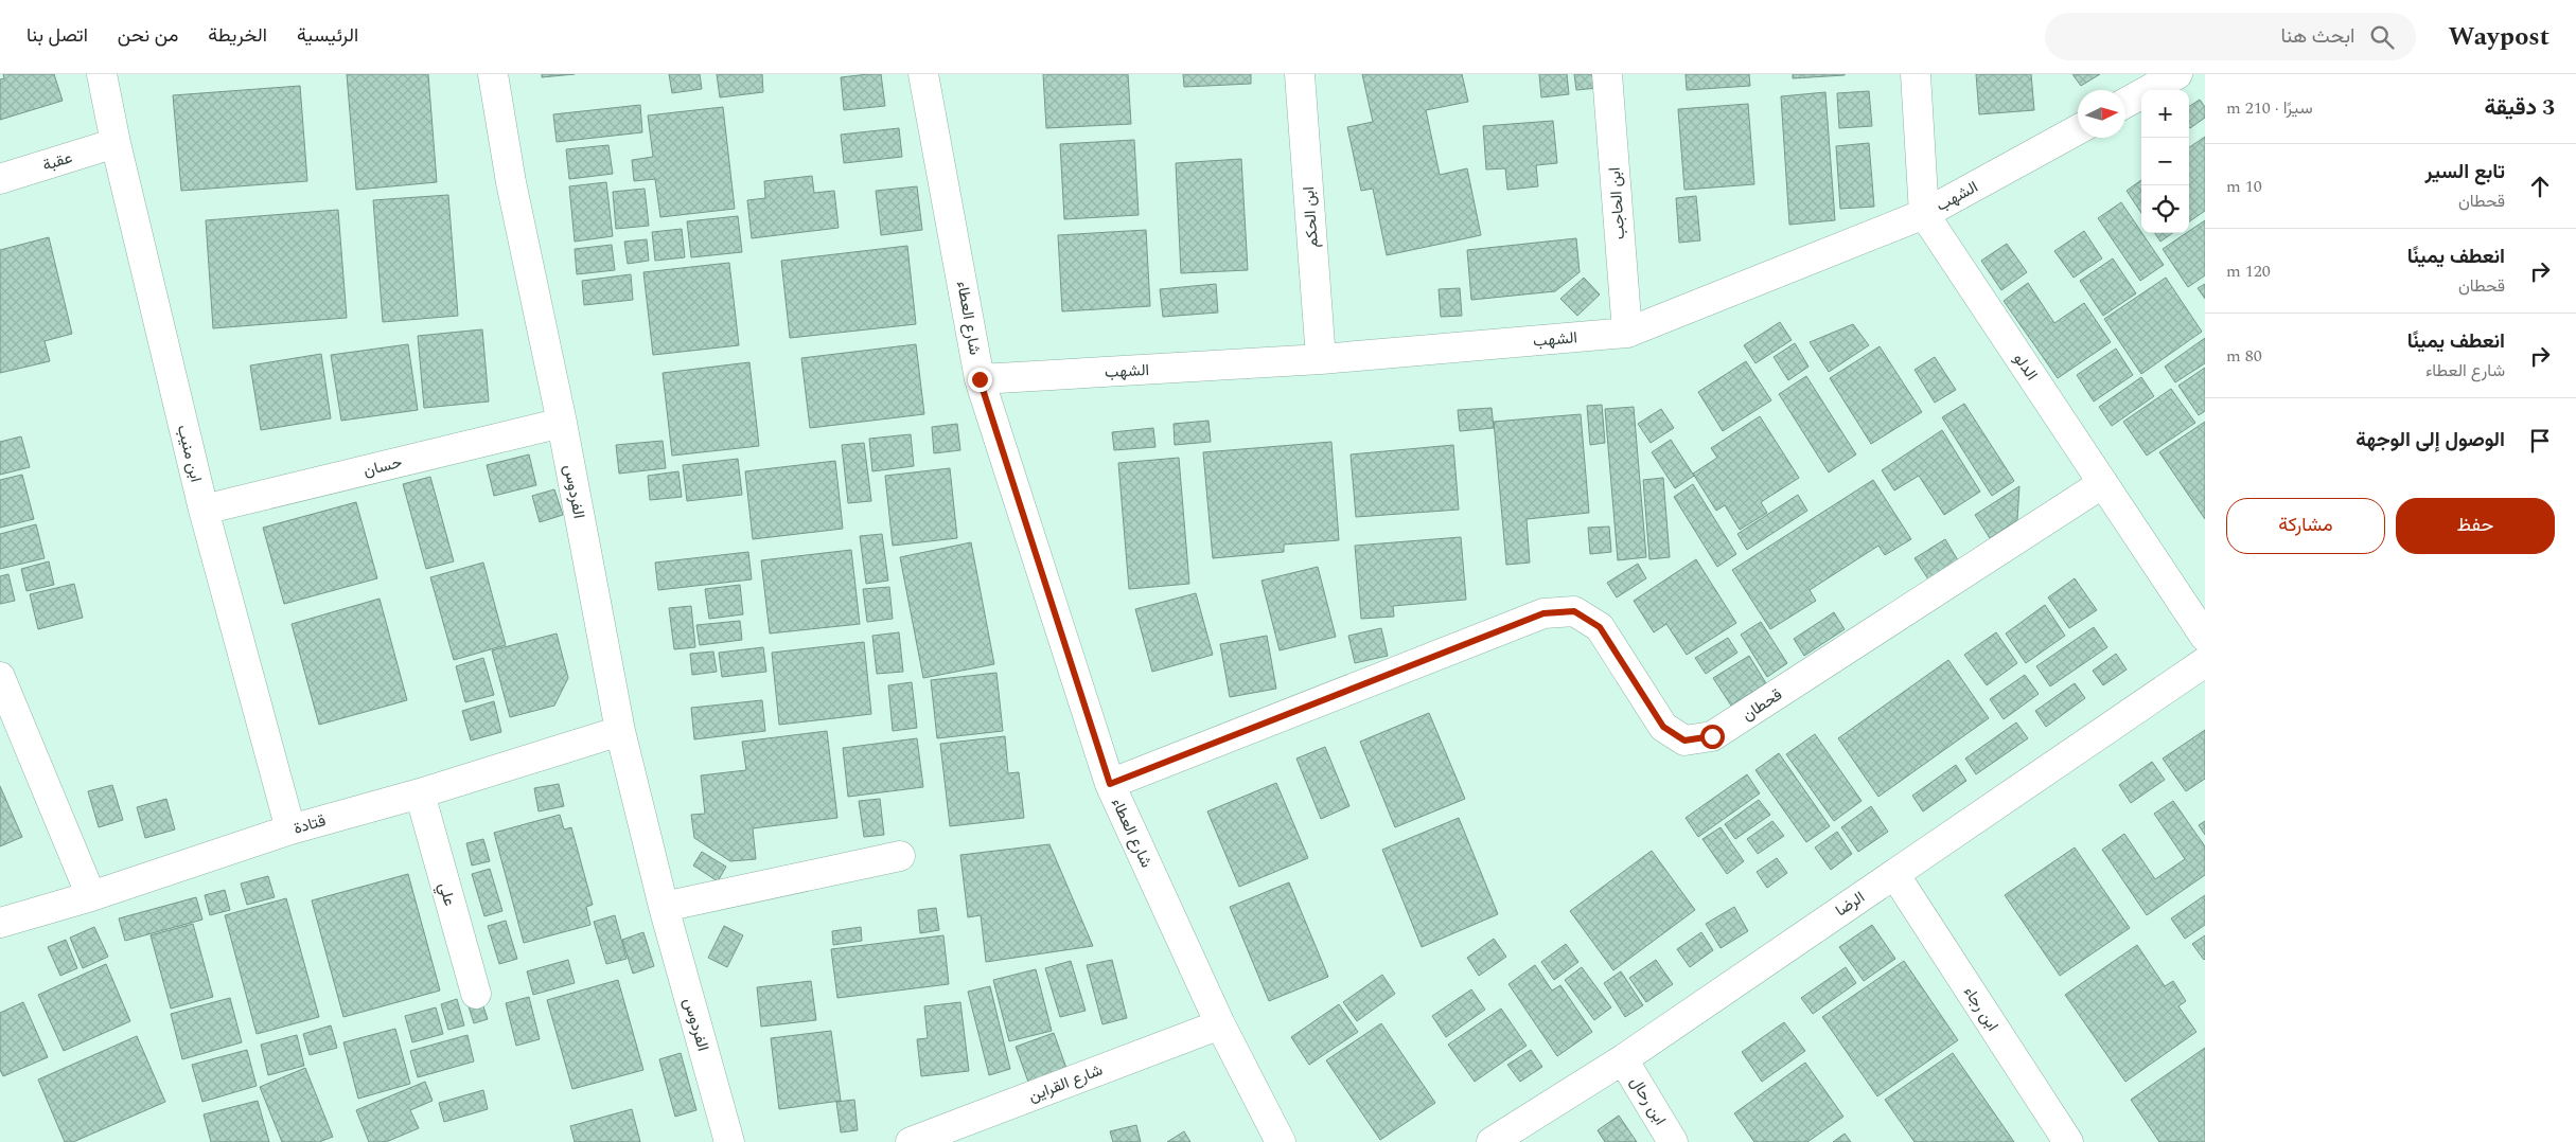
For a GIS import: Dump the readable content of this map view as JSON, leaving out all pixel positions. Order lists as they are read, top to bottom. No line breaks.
{"streets":{"street":["عقبة","الشهب","ابن الحاجب","ابن الحكم","شارع العطاء","الدلو","ابن منيب","حسان","الفردوس","قحطان","قتادة","علي","الرضا","ابن رجاء","شارع القراين","ابن رحال"]},"crossings":[["عقبة","ابن منيب"],["الشهب","ابن الحاجب"],["الشهب","ابن الحكم"],["الشهب","شارع العطاء"],["الشهب","الدلو"],["شارع العطاء","قحطان"],["شارع العطاء","شارع القراين"],["الدلو","قحطان"],["ابن منيب","حسان"],["ابن منيب","قتادة"],["حسان","الفردوس"],["الفردوس","قتادة"],["قتادة","علي"],["الرضا","ابن رجاء"],["الرضا","ابن رحال"]],"north":"right","page":{"header":"Waypost","search":"ابحث هنا","nav":["الرئيسية","الخريطة","من نحن","اتصل بنا"],"heading":["3 دقيقة","سيرًا · 210 m"],"map_buttons":["+","−"],"list":[["تابع السير","قحطان","10 m"],["انعطف يمينًا","قحطان","120 m"],["انعطف يمينًا","شارع العطاء","80 m"],"الوصول إلى الوجهة"],"buttons":["حفظ","مشاركة"]}}
